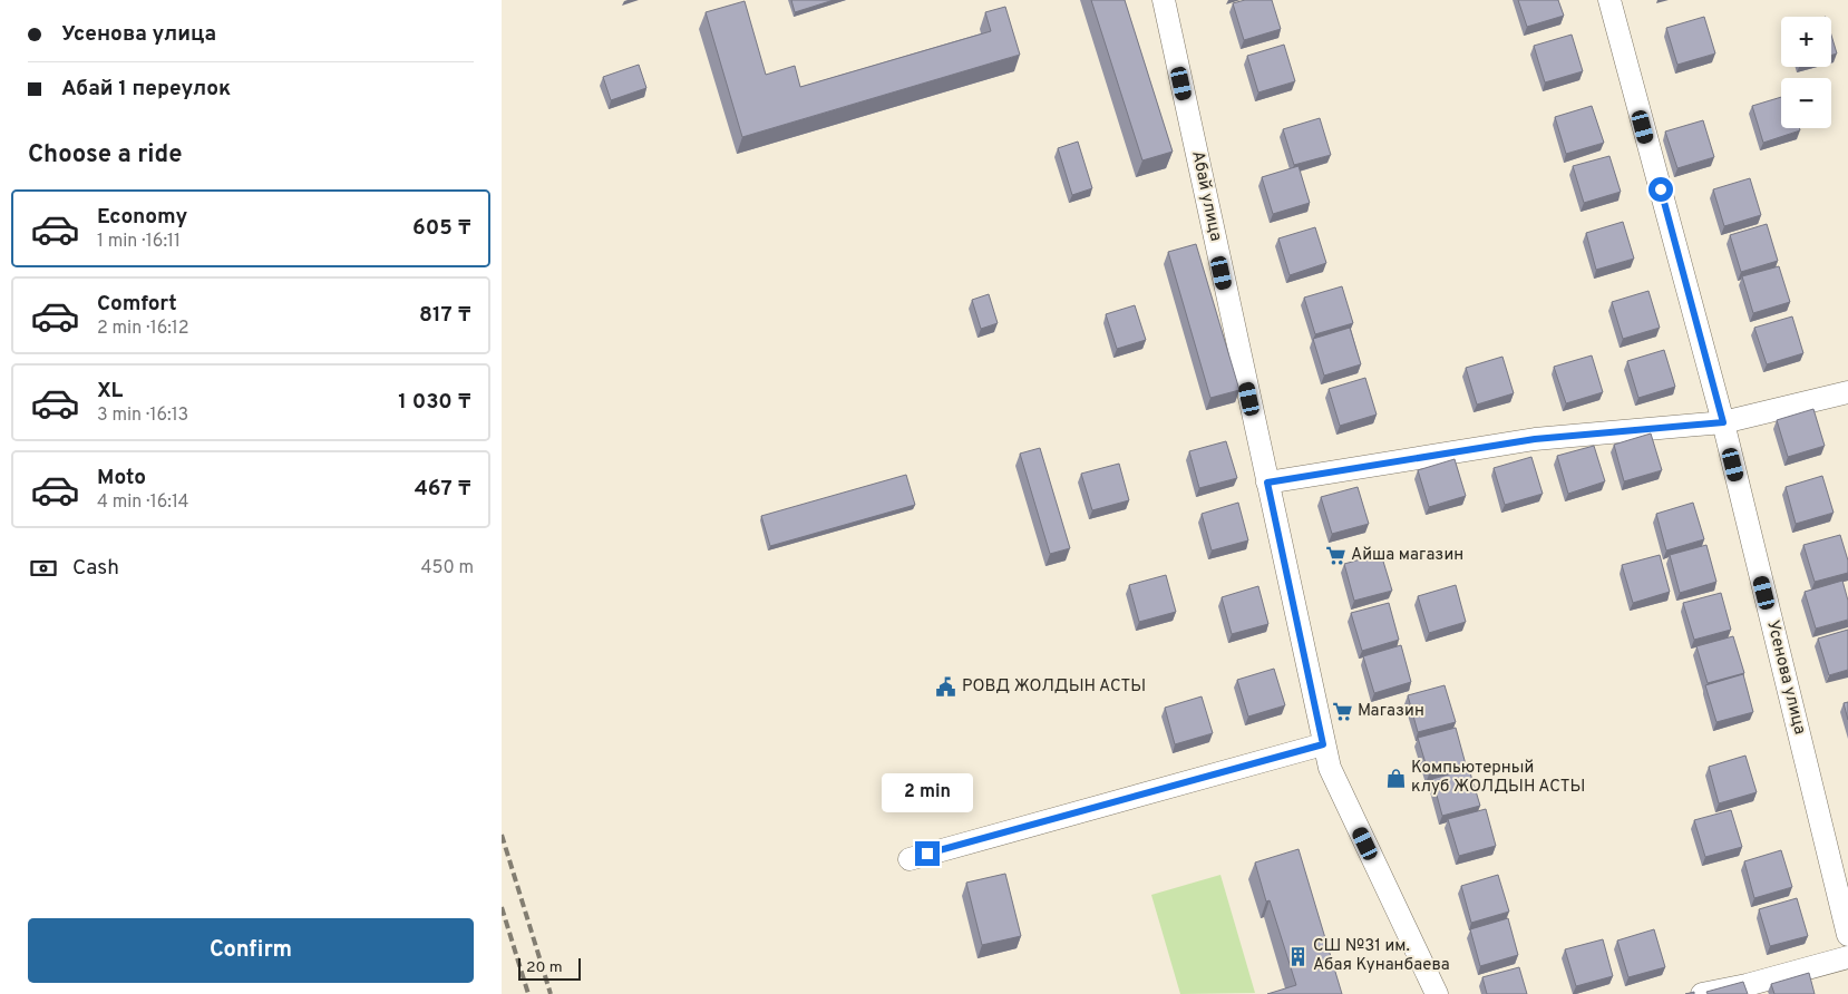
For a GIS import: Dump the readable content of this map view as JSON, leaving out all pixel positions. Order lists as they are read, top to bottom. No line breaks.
{"streets":{"street":["Абай улица","Усенова улица"]},"places":{"supermarket":["Айша магазин","Магазин"],"public building":["РОВД ЖОЛДЫН АСТЫ"],"shop":["Компьютерный клуб ЖОЛДЫН АСТЫ"],"building":["СШ №31 им. Абая Кунанбаева"]},"scale_bar":"20 m","page":{"banner":["Усенова улица","Абай 1 переулок"],"map_buttons":["+","−"],"heading":"Choose a ride","list":[{"name":"Economy","note":"1 min · 16:11","value":"605 ₸"},{"name":"Comfort","note":"2 min · 16:12","value":"817 ₸"},{"name":"XL","note":"3 min · 16:13","value":"1 030 ₸"},{"name":"Moto","note":"4 min · 16:14","value":"467 ₸"}],"pay":["Cash","450 m"],"bubble":"2 min","buttons":"Confirm","scale":"20 m"}}
